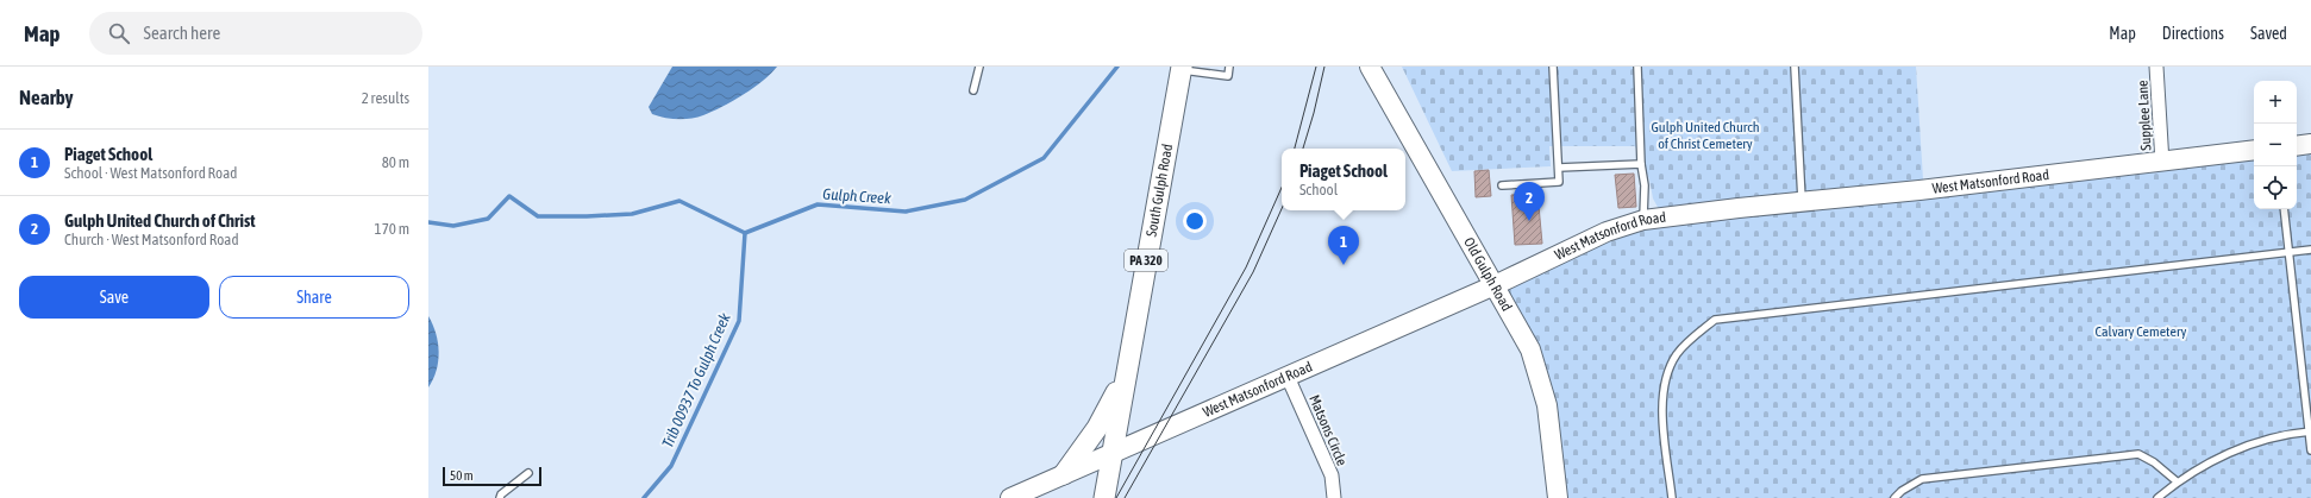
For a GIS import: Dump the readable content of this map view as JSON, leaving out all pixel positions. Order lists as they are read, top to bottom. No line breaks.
{"streets":{"main road":["West Matsonford Road","South Gulph Road","PA 320","Old Gulph Road"],"street":["Supplee Lane","Matsons Circle"]},"crossings":[["Supplee Lane","West Matsonford Road"],["West Matsonford Road","South Gulph Road"],["West Matsonford Road","PA 320"],["West Matsonford Road","Old Gulph Road"],["West Matsonford Road","Matsons Circle"],["South Gulph Road","PA 320"]],"water":["Gulph Creek","Trib 00937 To Gulph Creek"],"parks":["Gulph United Church of Christ Cemetery","Calvary Cemetery"],"scale_bar":"50 m","page":{"header":"Map","search":"Search here","nav":["Map","Directions","Saved"],"heading":["Nearby","2 results"],"map_buttons":["+","−"],"list":[{"mark":"1","name":"Piaget School","note":"School · West Matsonford Road","value":"80 m"},{"mark":"2","name":"Gulph United Church of Christ","note":"Church · West Matsonford Road","value":"170 m"}],"popup":["Piaget School","School"],"pins":["2","1"],"buttons":["Save","Share"],"scale":"50 m"}}
